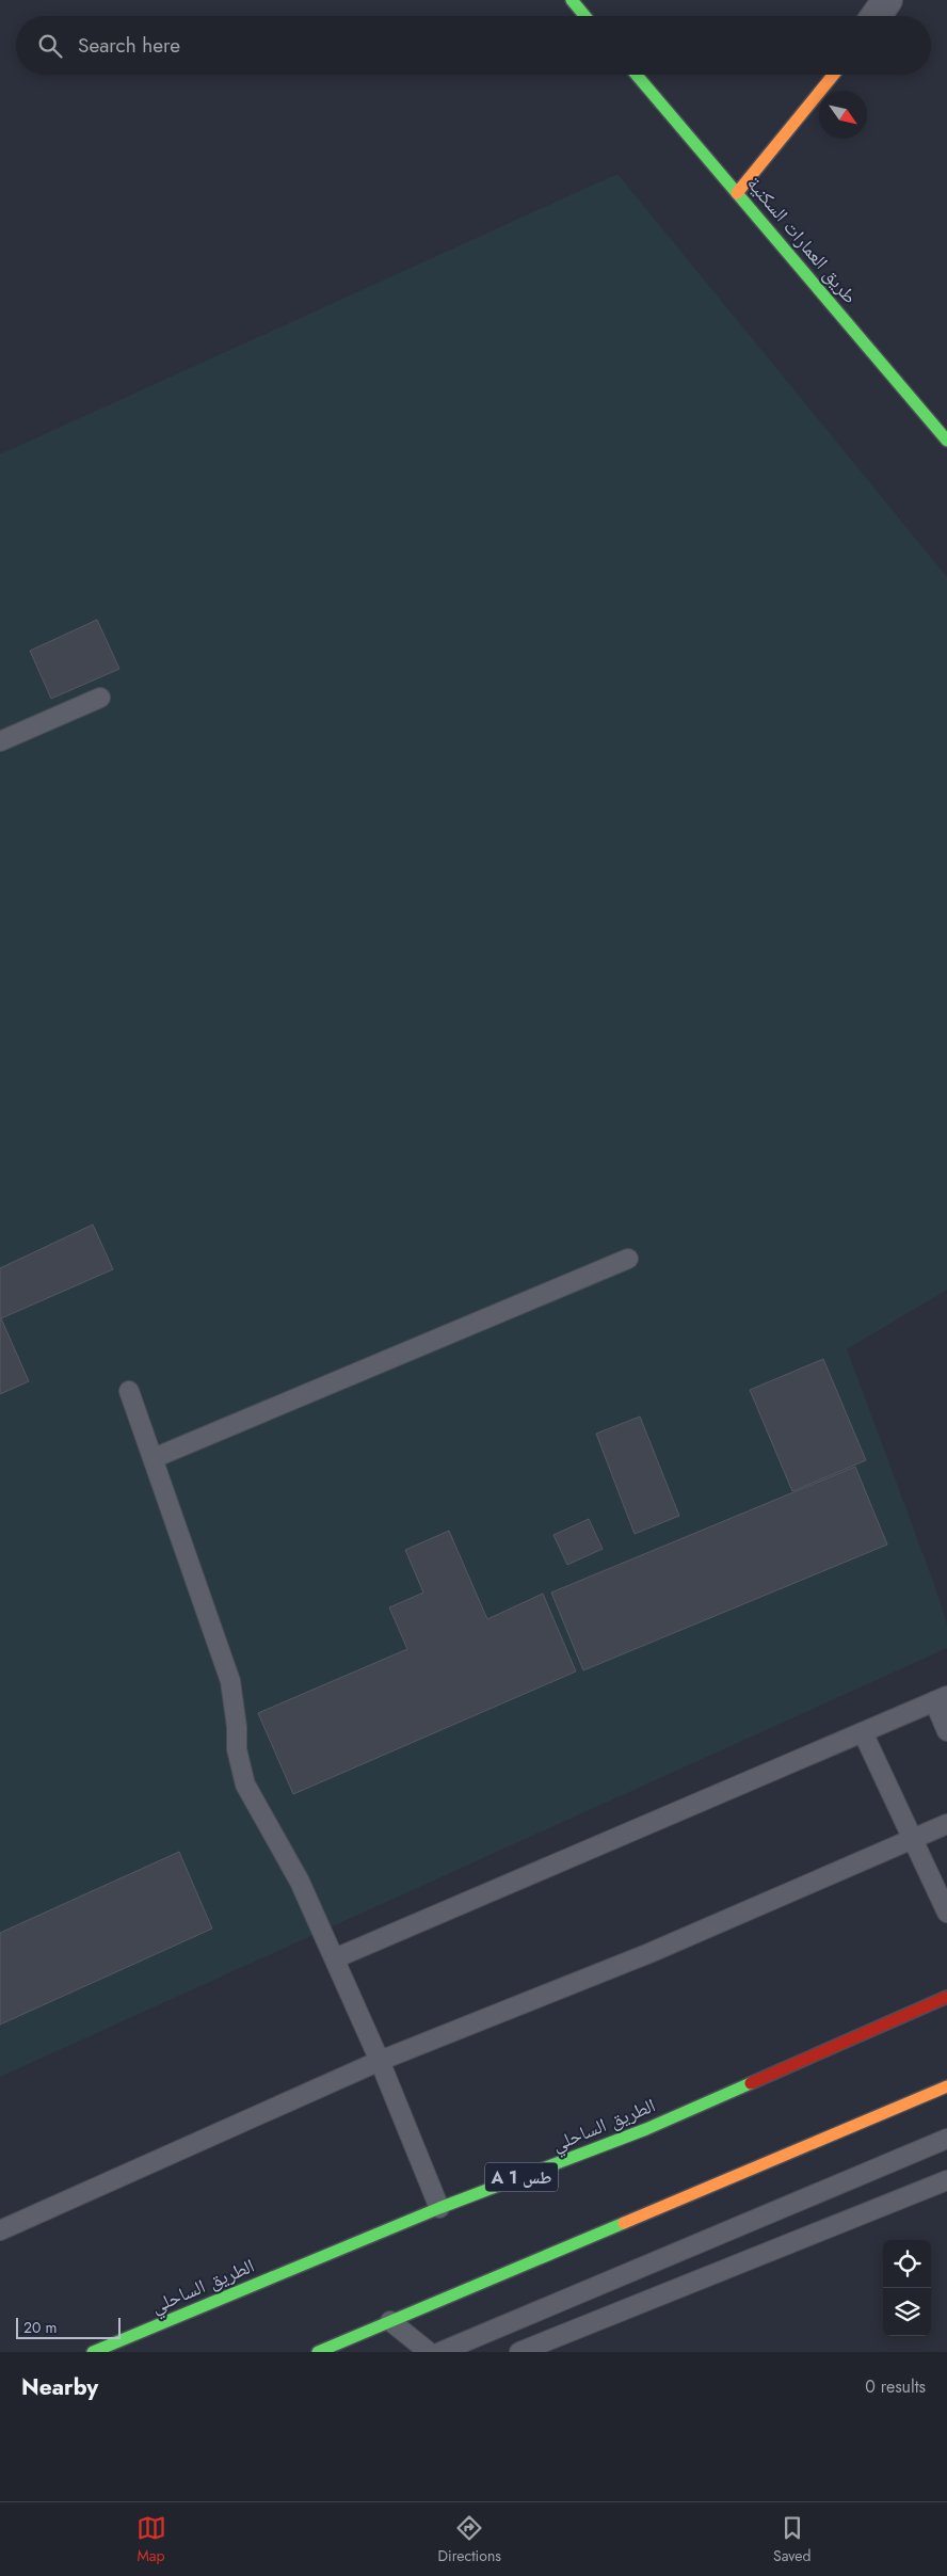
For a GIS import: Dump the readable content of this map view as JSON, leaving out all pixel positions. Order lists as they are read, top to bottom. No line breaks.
{"streets":{"main road":["طريق العمارات السكنية","الطريق الساحلي","A 1 طس"]},"scale_bar":"20 m","north":"bottom right","page":{"search":"Search here","scale":"20 m","heading":["Nearby","0 results"],"nav":["Map","Directions","Saved"]}}
